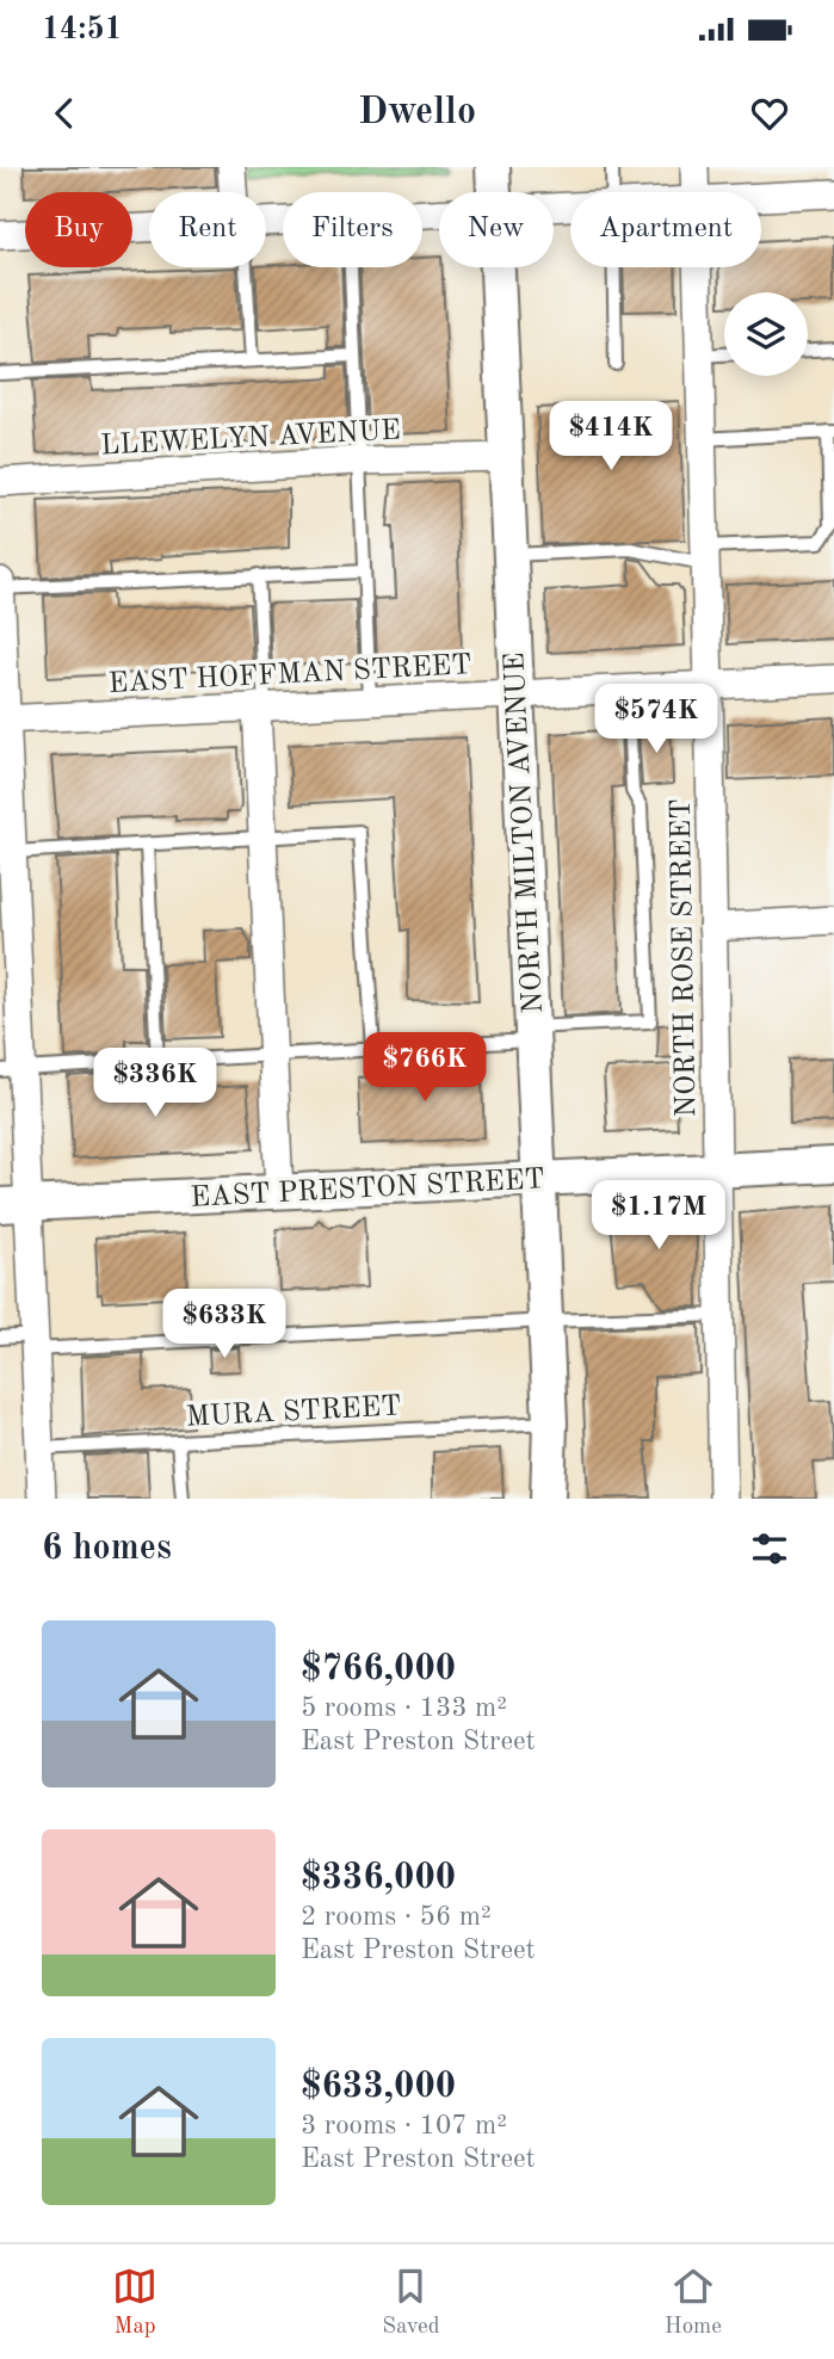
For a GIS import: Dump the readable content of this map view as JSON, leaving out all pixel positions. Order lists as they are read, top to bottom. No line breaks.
{"streets":{"street":["LLEWELYN AVENUE","EAST HOFFMAN STREET","NORTH MILTON AVENUE","NORTH ROSE STREET","EAST PRESTON STREET"],"lane":["MURA STREET"]},"crossings":[["LLEWELYN AVENUE","NORTH MILTON AVENUE"],["EAST HOFFMAN STREET","NORTH MILTON AVENUE"],["EAST HOFFMAN STREET","NORTH ROSE STREET"],["NORTH MILTON AVENUE","EAST PRESTON STREET"],["NORTH MILTON AVENUE","MURA STREET"],["NORTH ROSE STREET","EAST PRESTON STREET"]],"page":{"status":"14:51","header":"Dwello","chip":["Buy","Rent","Filters","New","Apartment"],"price":["$414K","$574K","$766K","$336K","$1.17M","$633K"],"heading":"6 homes","list":[{"name":"$766,000","note":"5 rooms · 133 m² · East Preston Street"},{"name":"$336,000","note":"2 rooms · 56 m² · East Preston Street"},{"name":"$633,000","note":"3 rooms · 107 m² · East Preston Street"}],"tabs":["Map","Saved","Home"]}}
